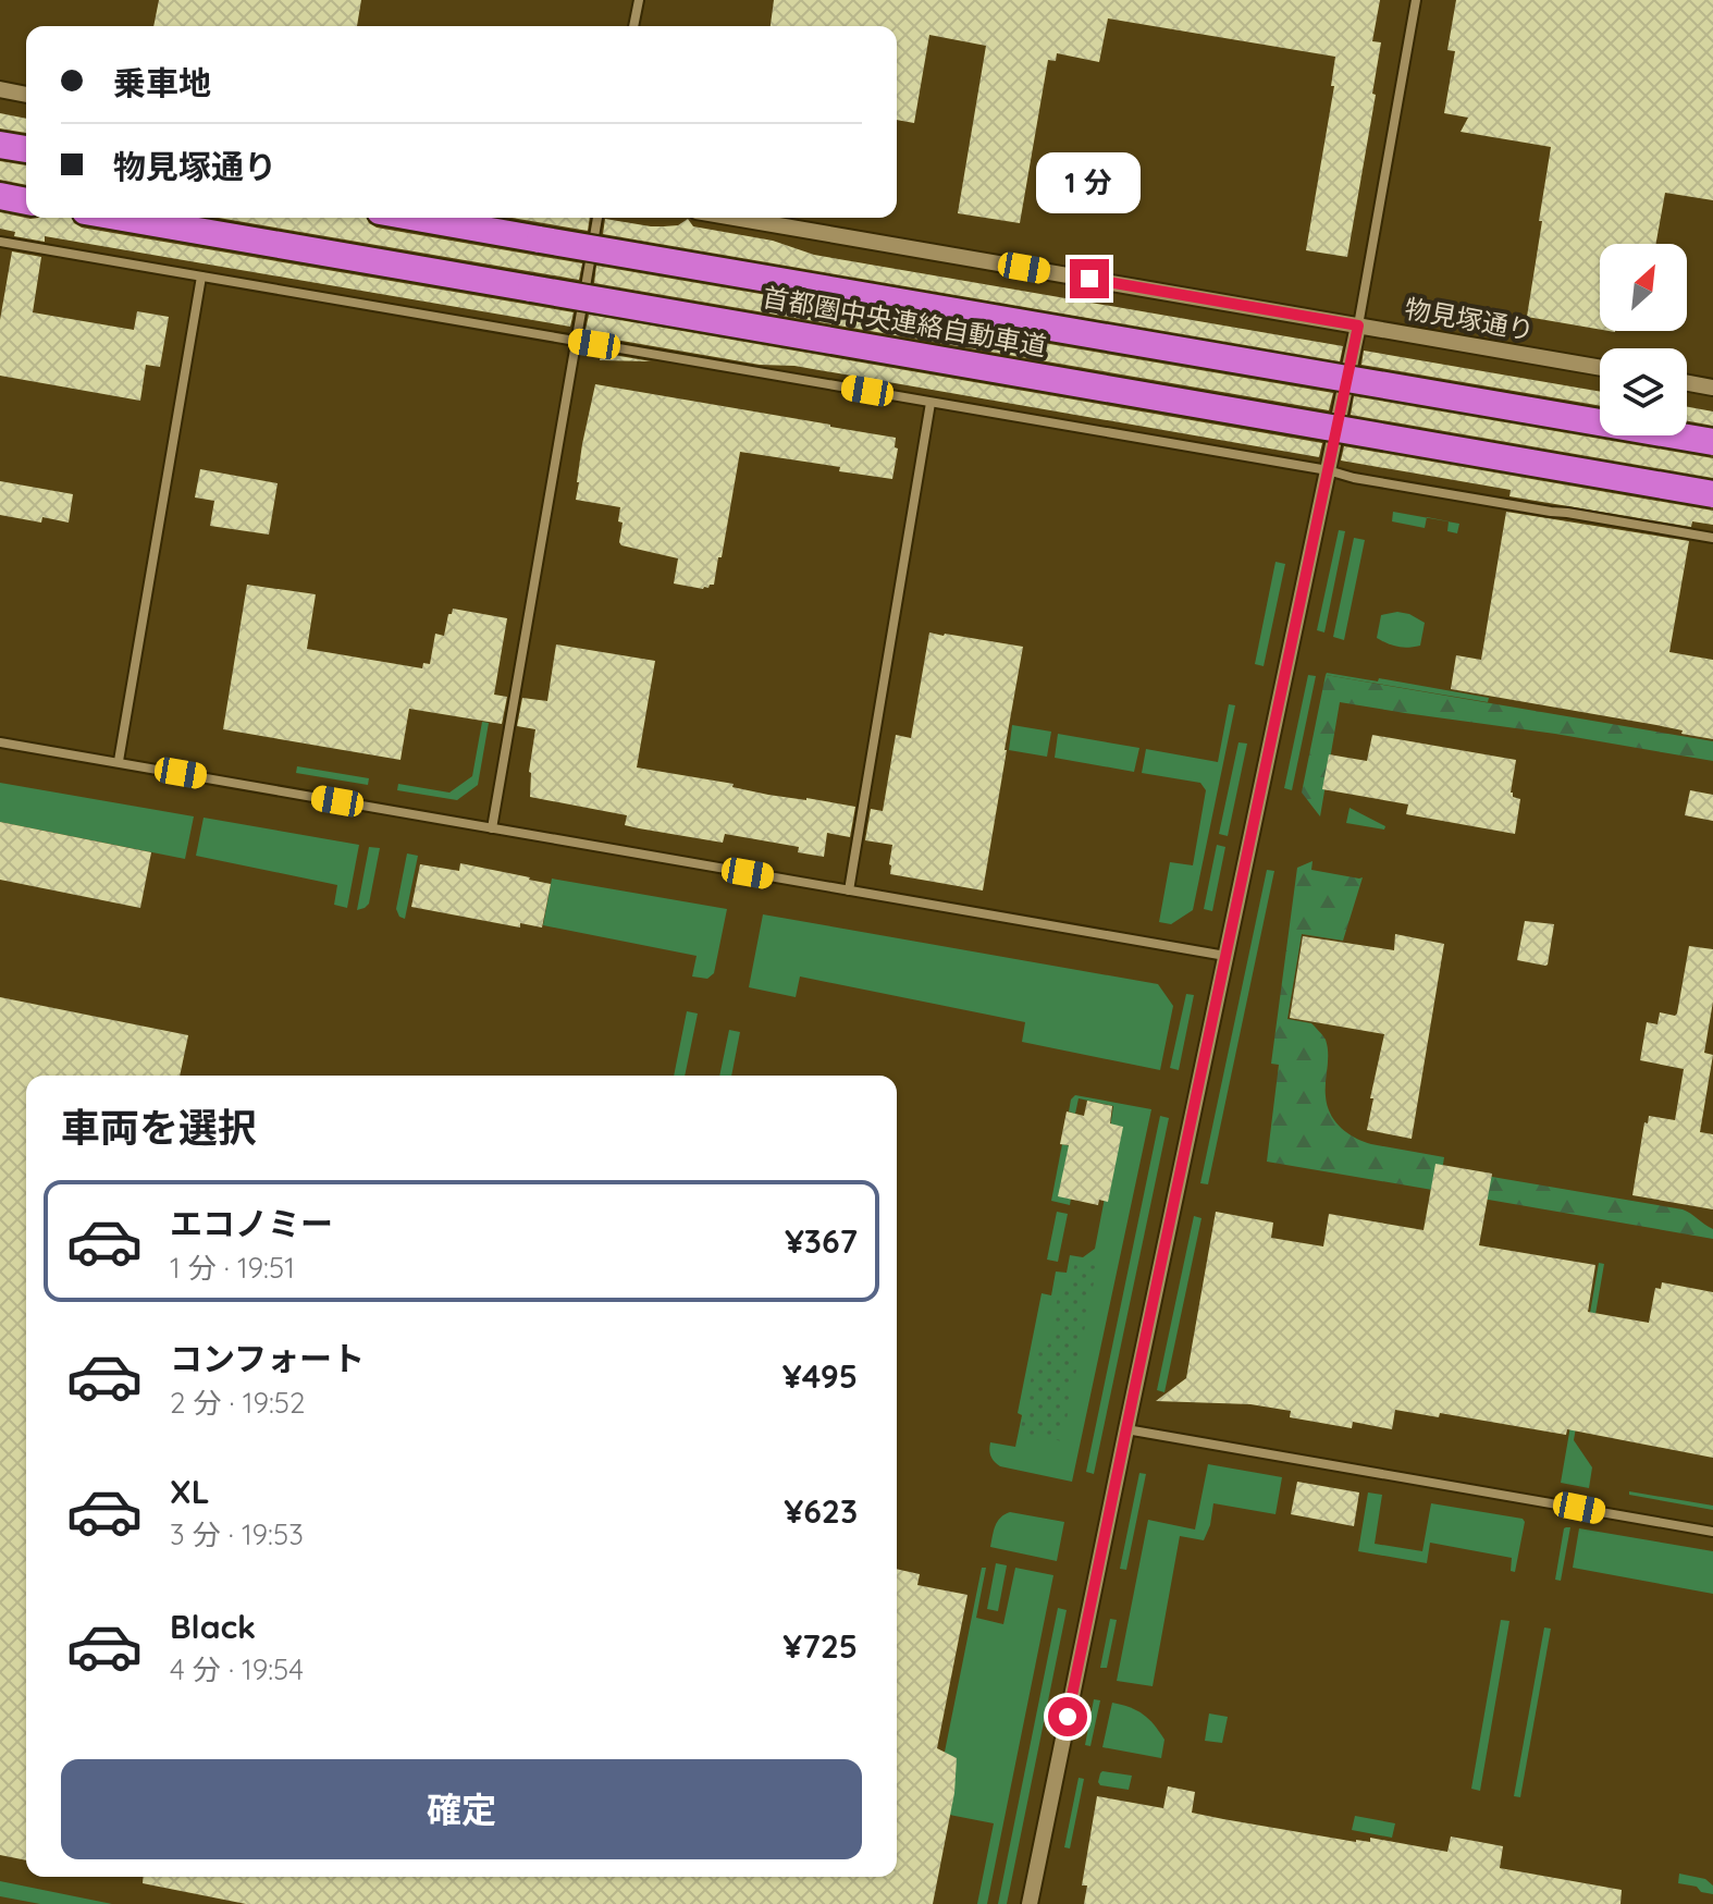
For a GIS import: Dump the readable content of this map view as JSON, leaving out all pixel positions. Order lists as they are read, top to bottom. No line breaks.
{"streets":{"highway":["首都圏中央連絡自動車道"],"street":["物見塚通り"]},"north":"top right","page":{"banner":["乗車地","物見塚通り"],"bubble":"1 分","heading":"車両を選択","list":[{"name":"エコノミー","note":"1 分 · 19:51","value":"¥367"},{"name":"コンフォート","note":"2 分 · 19:52","value":"¥495"},{"name":"XL","note":"3 分 · 19:53","value":"¥623"},{"name":"Black","note":"4 分 · 19:54","value":"¥725"}],"buttons":"確定"}}
